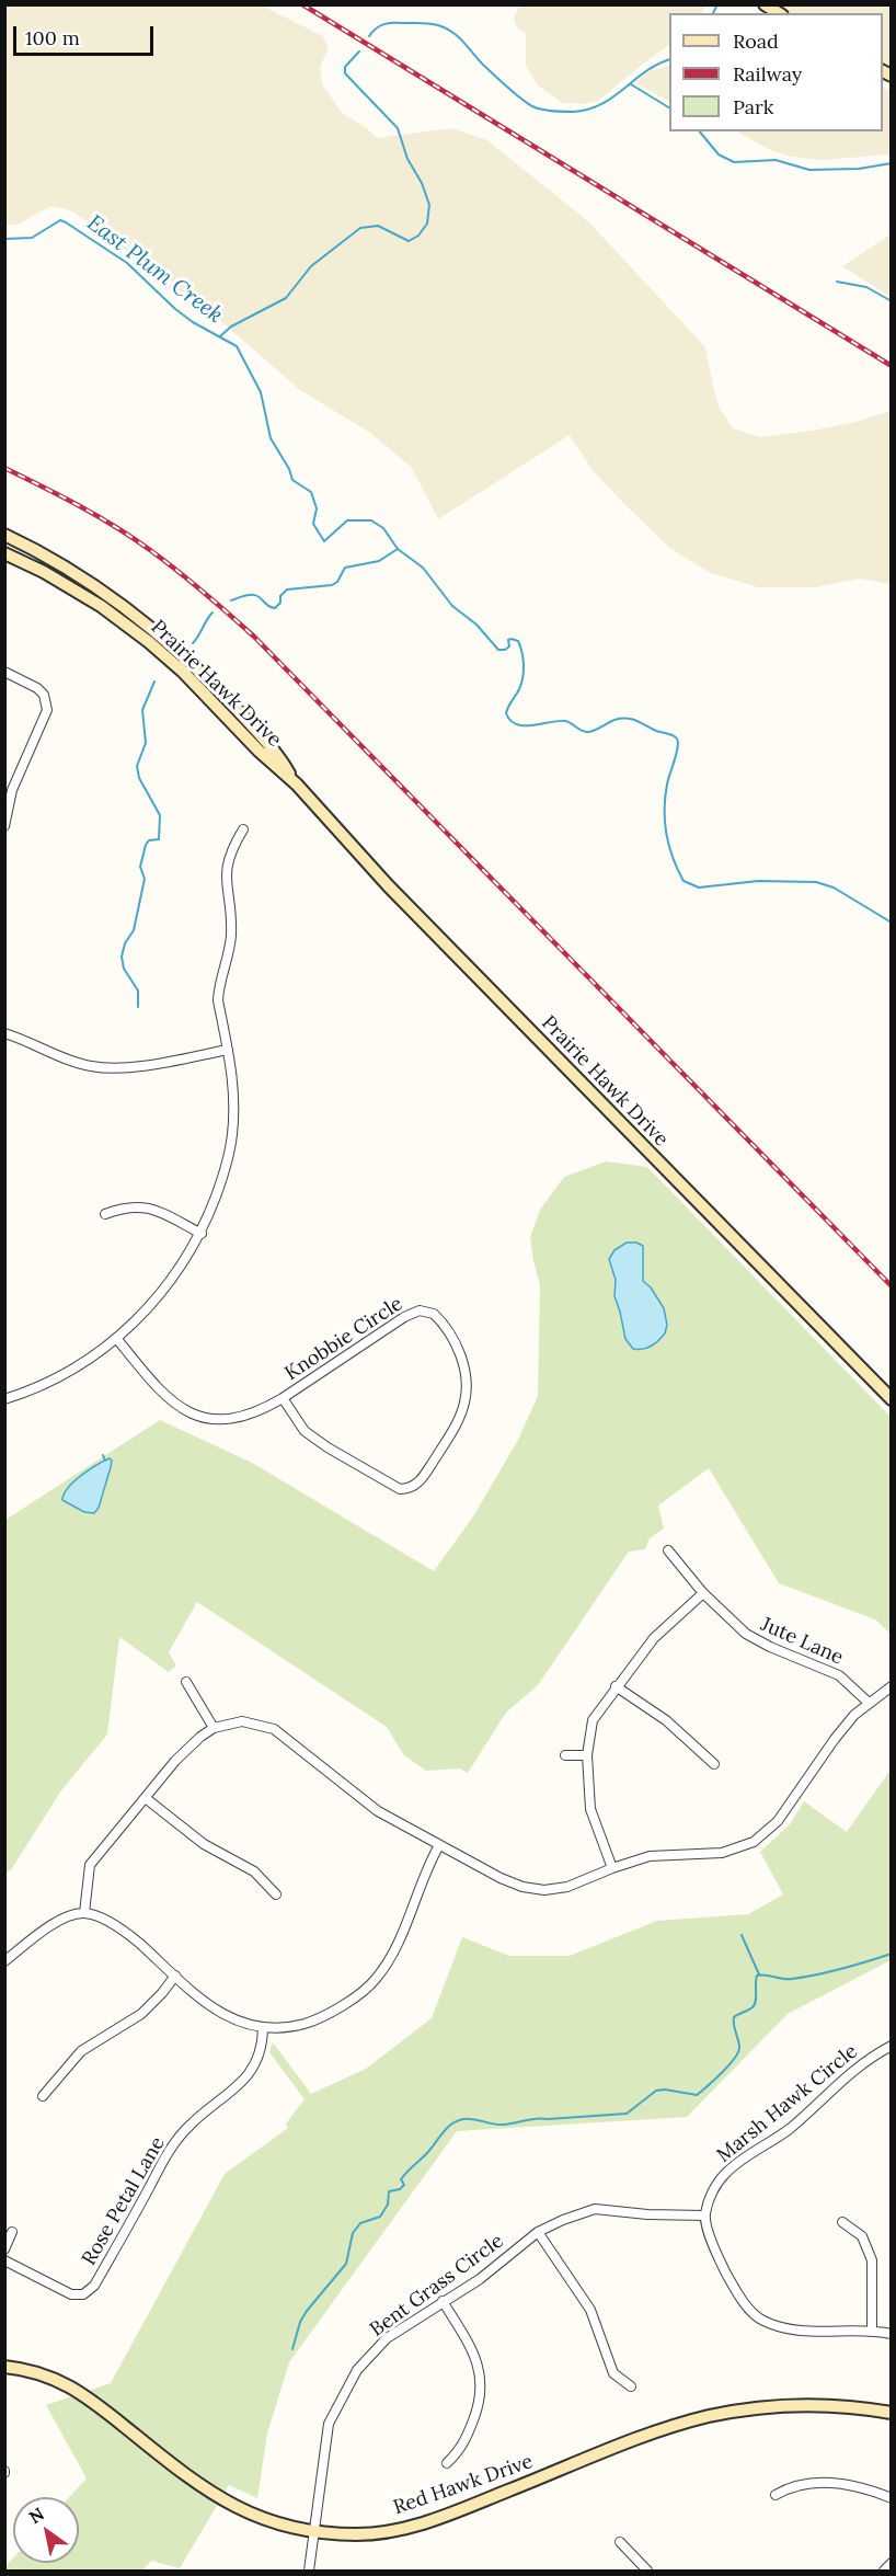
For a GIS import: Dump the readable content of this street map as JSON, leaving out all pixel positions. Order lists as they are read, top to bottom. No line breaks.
{"streets":{"street":["Prairie Hawk Drive","Knobbie Circle","Jute Lane","Marsh Hawk Circle","Rose Petal Lane","Bent Grass Circle","Red Hawk Drive"]},"crossings":[["Marsh Hawk Circle","Bent Grass Circle"],["Bent Grass Circle","Red Hawk Drive"]],"water":["East Plum Creek"],"legend":["Road","Railway","Park"],"scale_bar":"100 m","north":"top left"}
